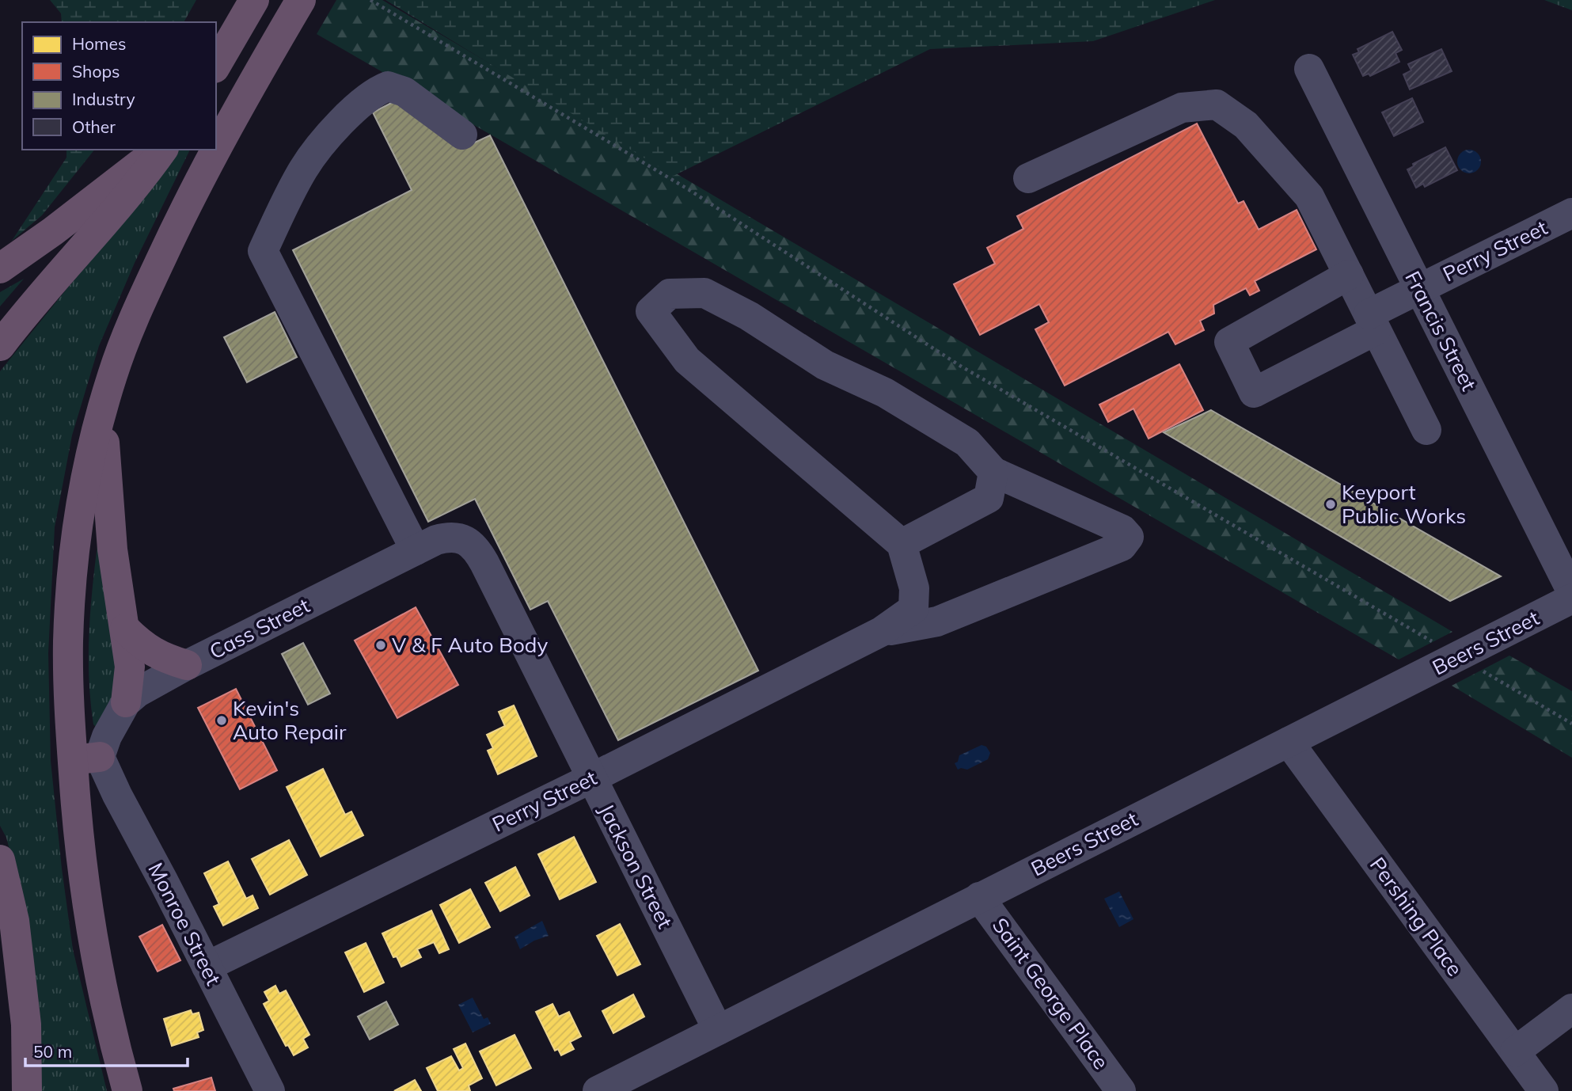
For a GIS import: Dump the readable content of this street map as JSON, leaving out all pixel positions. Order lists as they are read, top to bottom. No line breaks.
{"streets":{"street":["Perry Street","Francis Street","Cass Street","Beers Street","Jackson Street","Pershing Place","Monroe Street","Saint George Place"]},"crossings":[["Perry Street","Francis Street"],["Perry Street","Jackson Street"],["Perry Street","Monroe Street"],["Cass Street","Jackson Street"],["Cass Street","Monroe Street"],["Beers Street","Jackson Street"],["Beers Street","Pershing Place"],["Beers Street","Saint George Place"]],"places":["Keyport Public Works","V & F Auto Body","Kevin's Auto Repair"],"legend":["Homes","Shops","Industry","Other"],"scale_bar":"50 m"}
